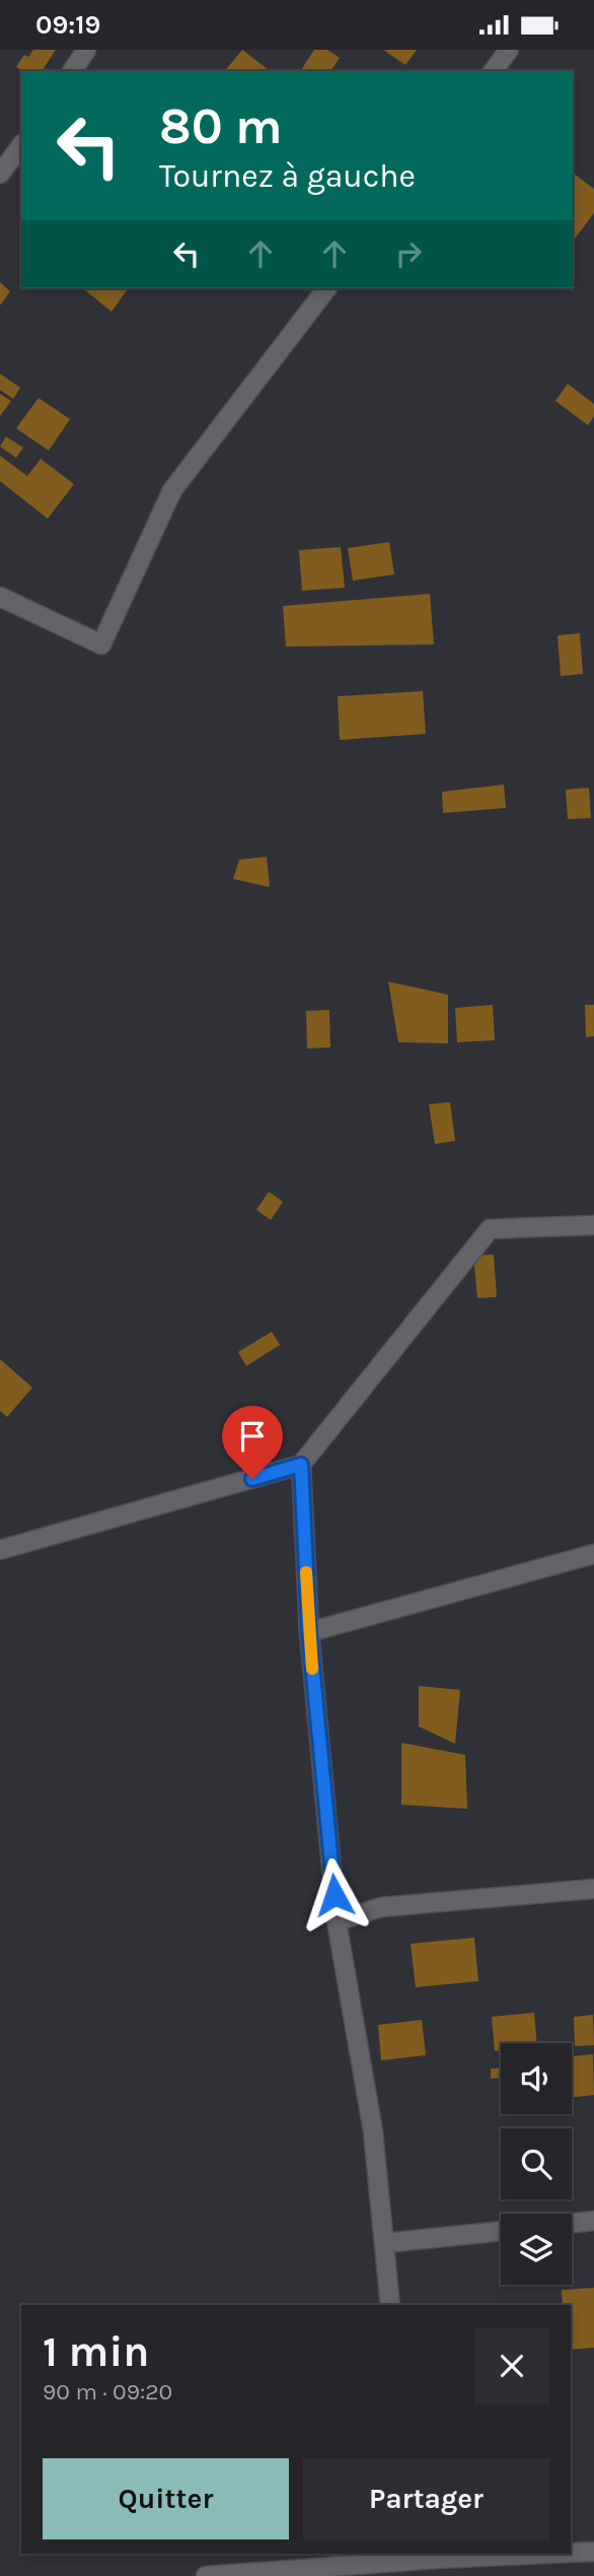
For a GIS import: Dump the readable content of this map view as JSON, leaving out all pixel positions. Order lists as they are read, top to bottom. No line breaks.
{"page":{"status":"09:19","turn":["80 m","Tournez à gauche"],"heading":["1 min","90 m · 09:20"],"buttons":["Quitter","Partager"]}}
